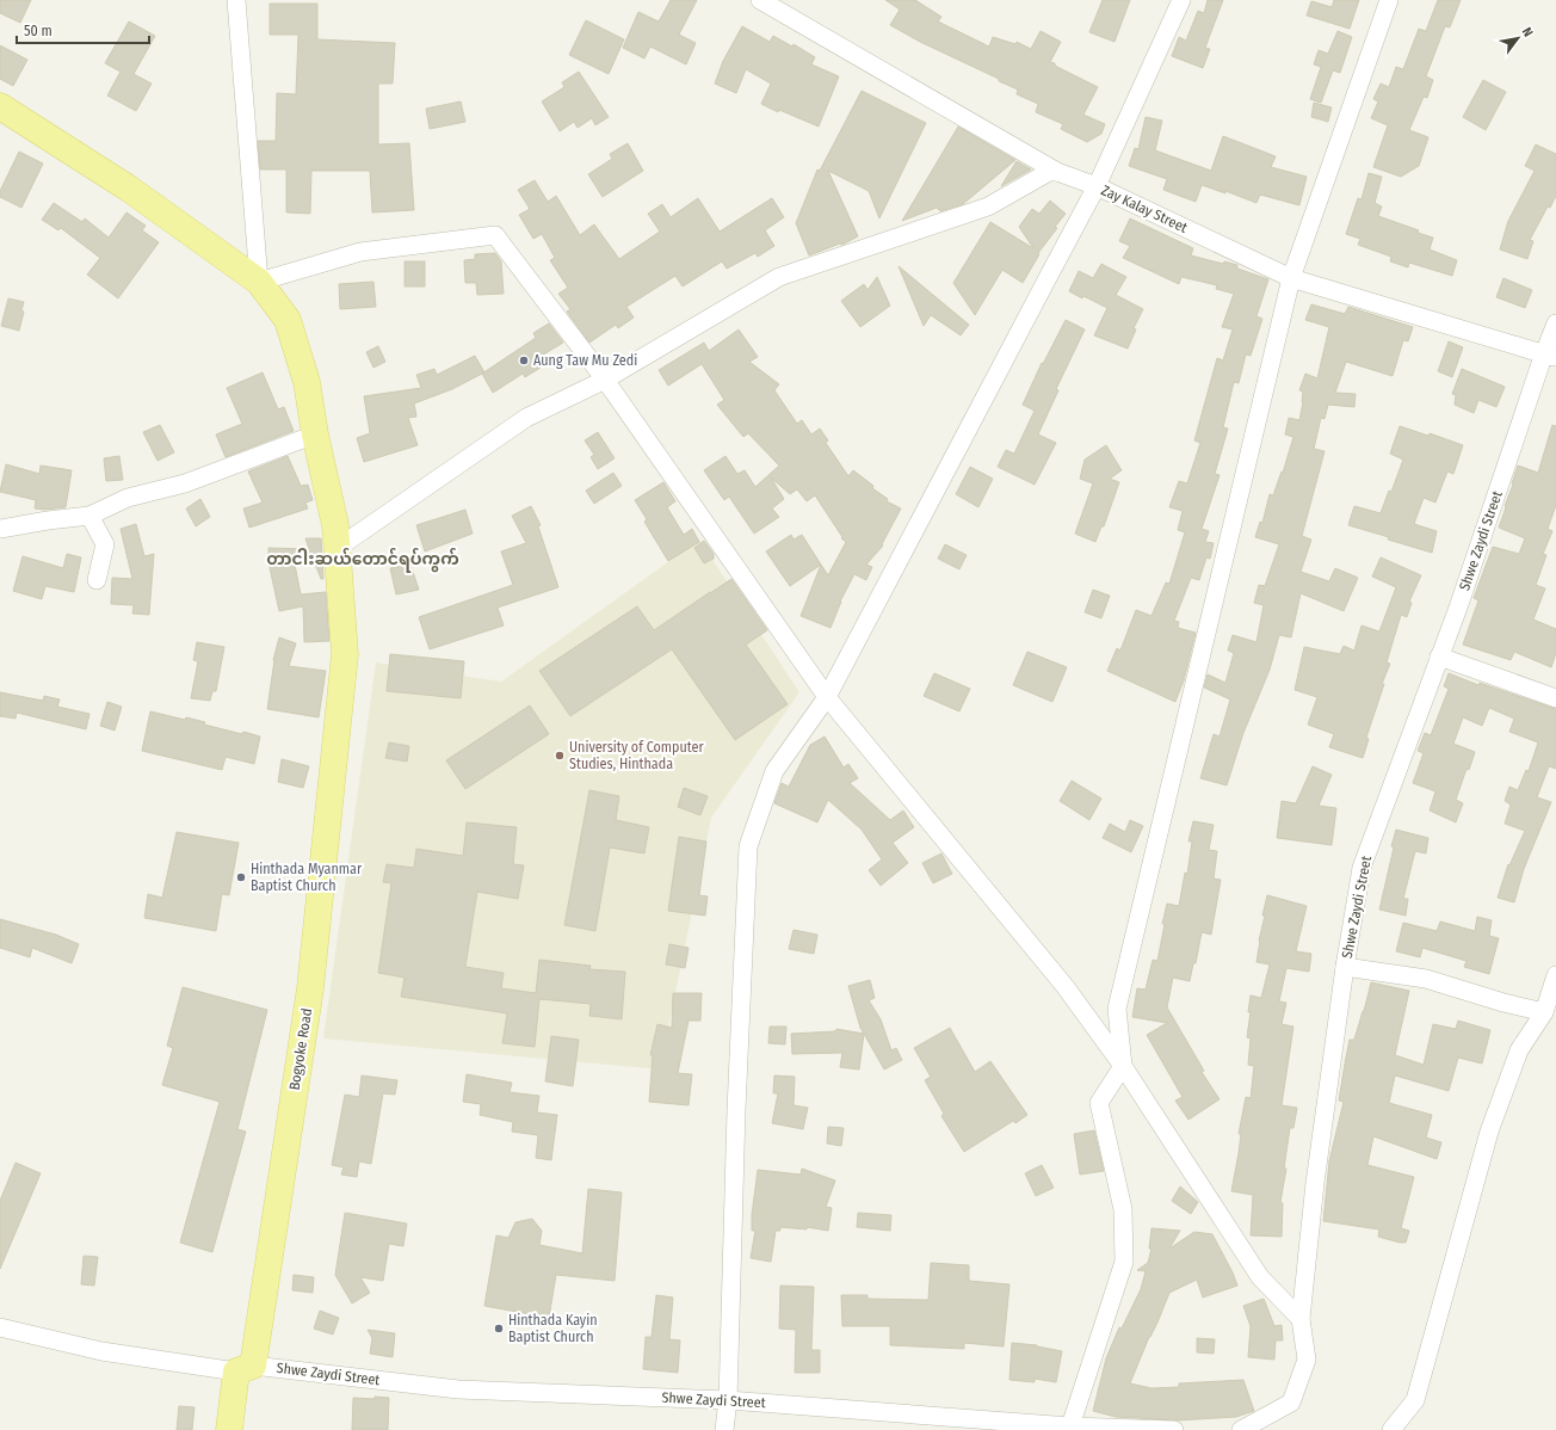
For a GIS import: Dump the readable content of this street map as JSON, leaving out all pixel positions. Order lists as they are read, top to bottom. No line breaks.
{"streets":{"main road":["Bogyoke Road"],"street":["Zay Kalay Street","Shwe Zaydi Street"]},"crossings":[["Zay Kalay Street","Shwe Zaydi Street"],["Shwe Zaydi Street","Bogyoke Road"]],"districts":["တာငါးဆယ်တောင်ရပ်ကွက်"],"places":["Aung Taw Mu Zedi","University of Computer Studies, Hinthada","Hinthada Myanmar Baptist Church","Hinthada Kayin Baptist Church"],"scale_bar":"50 m","north":"top right"}
